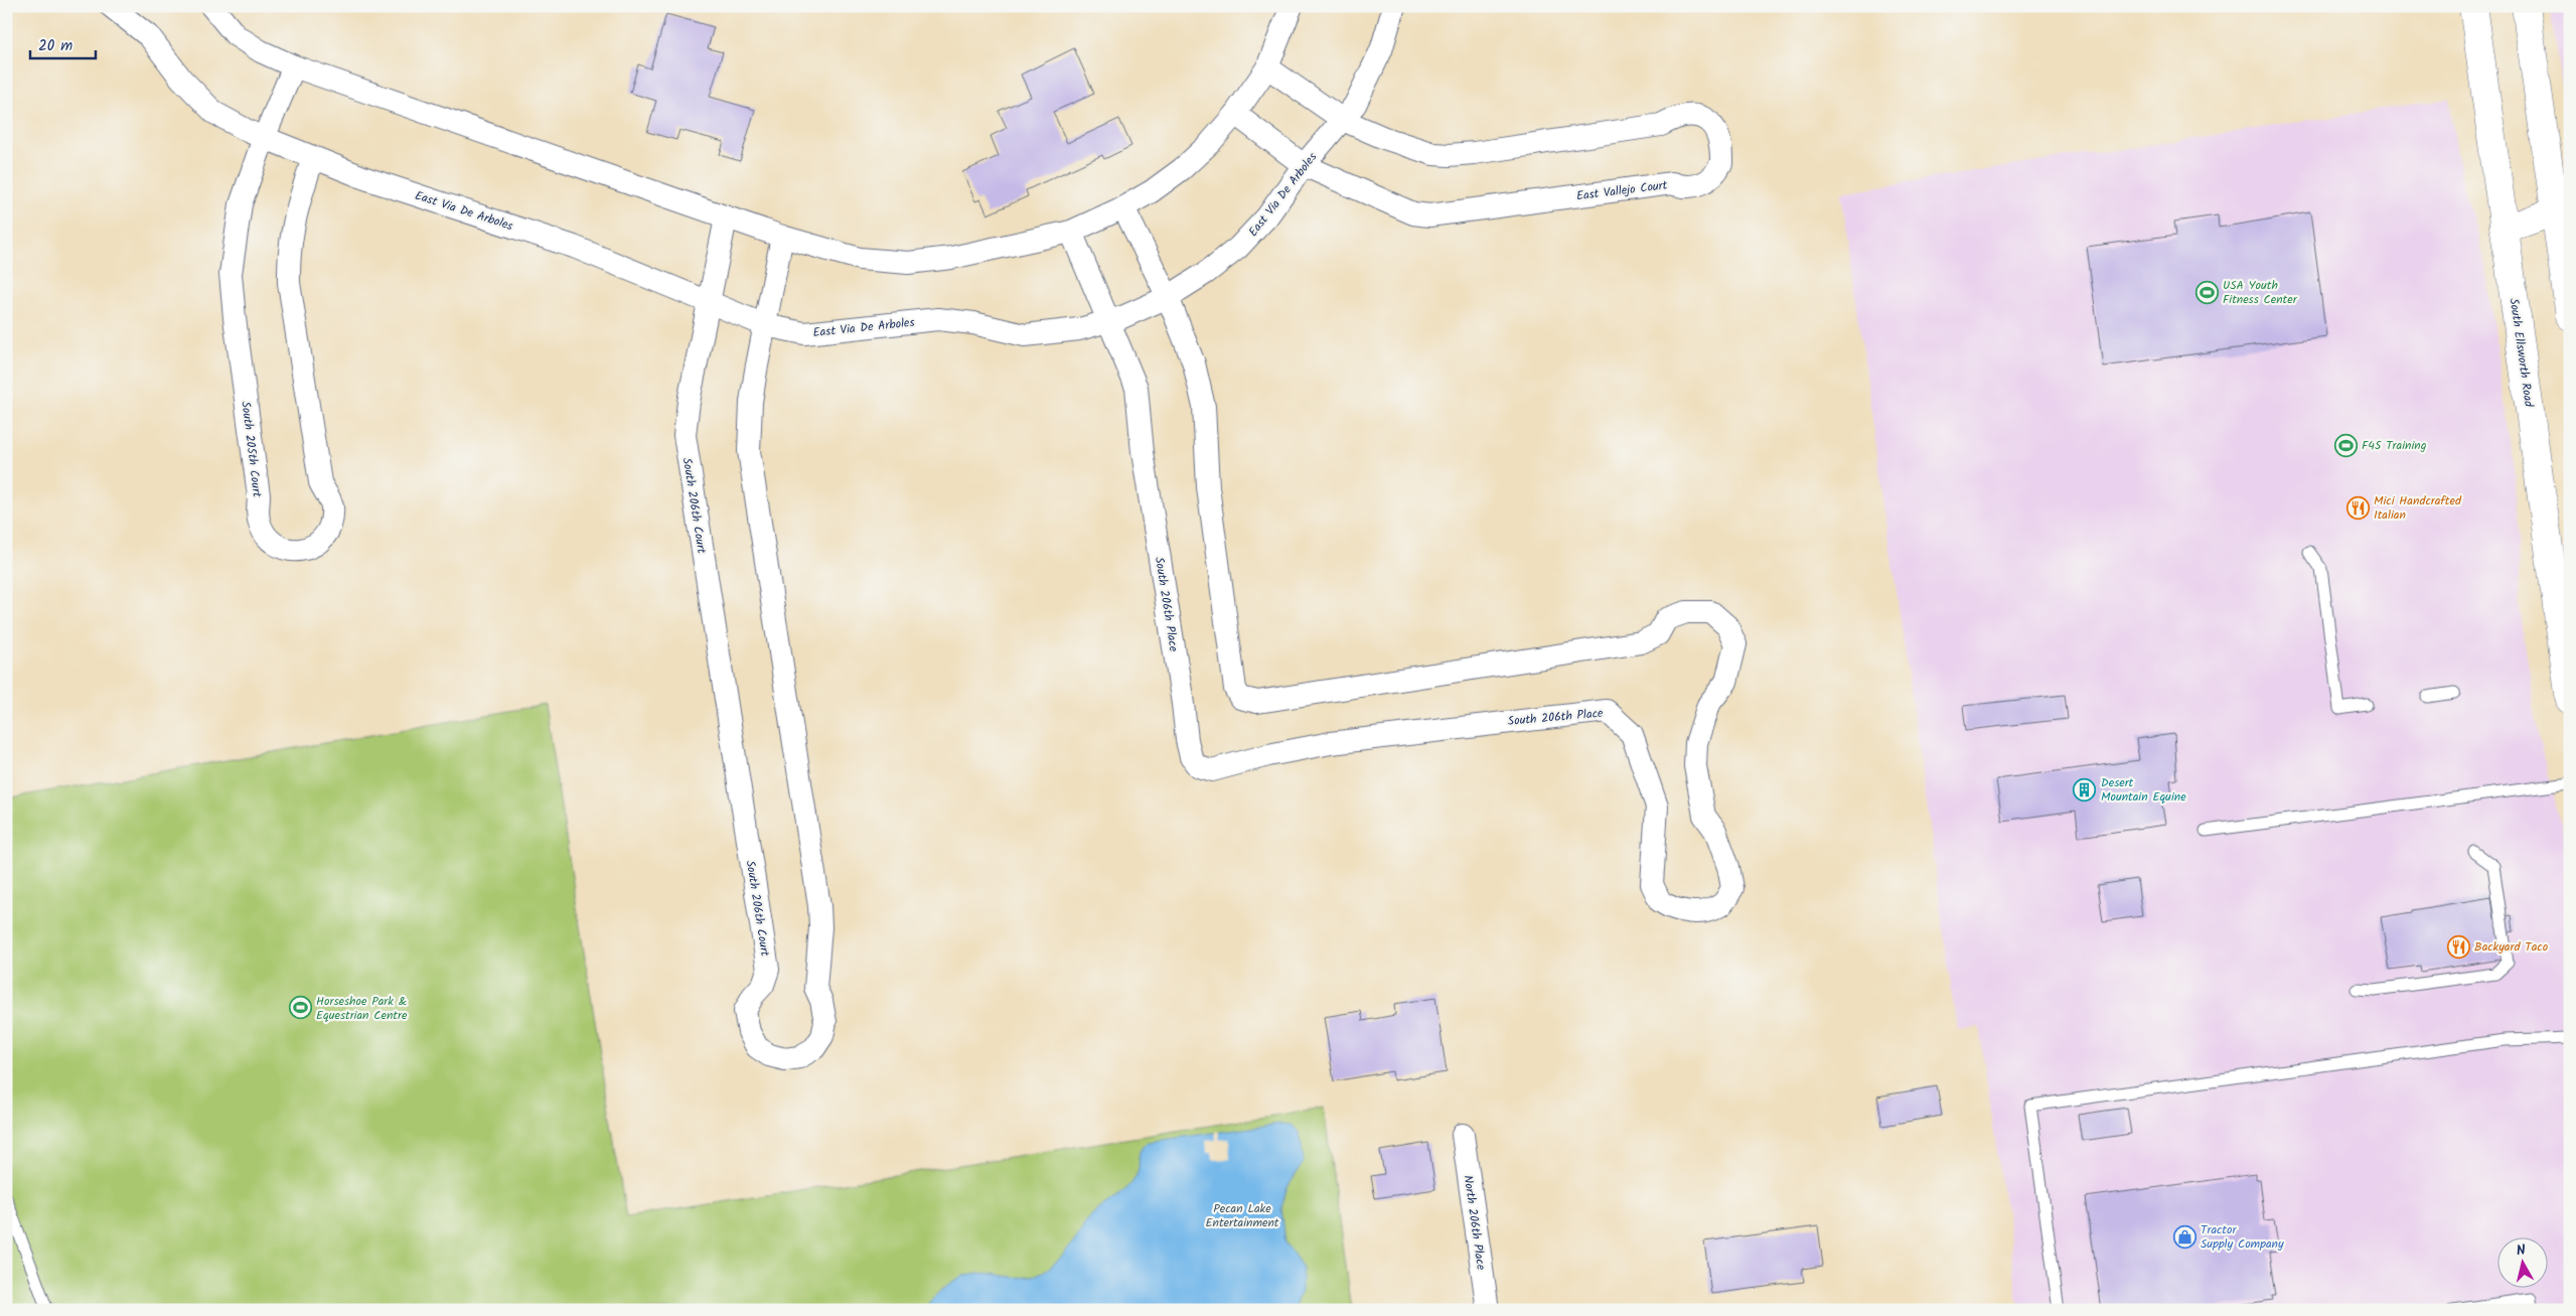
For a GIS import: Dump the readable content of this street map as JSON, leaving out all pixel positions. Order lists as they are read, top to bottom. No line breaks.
{"streets":{"main road":["South Ellsworth Road"],"street":["East Vallejo Court","East Via De Arboles","South 205th Court","South 206th Court","South 206th Place","North 206th Place"]},"crossings":[["East Vallejo Court","East Via De Arboles"],["East Via De Arboles","South 205th Court"],["East Via De Arboles","South 206th Court"],["East Via De Arboles","South 206th Place"]],"parks":["Pecan Lake Entertainment"],"places":{"sports":["USA Youth Fitness Center","F45 Training","Horseshoe Park & Equestrian Centre"],"restaurant":["Mici Handcrafted Italian","Backyard Taco"],"building":["Desert Mountain Equine"],"shop":["Tractor Supply Company"]},"scale_bar":"20 m","north":"top"}
